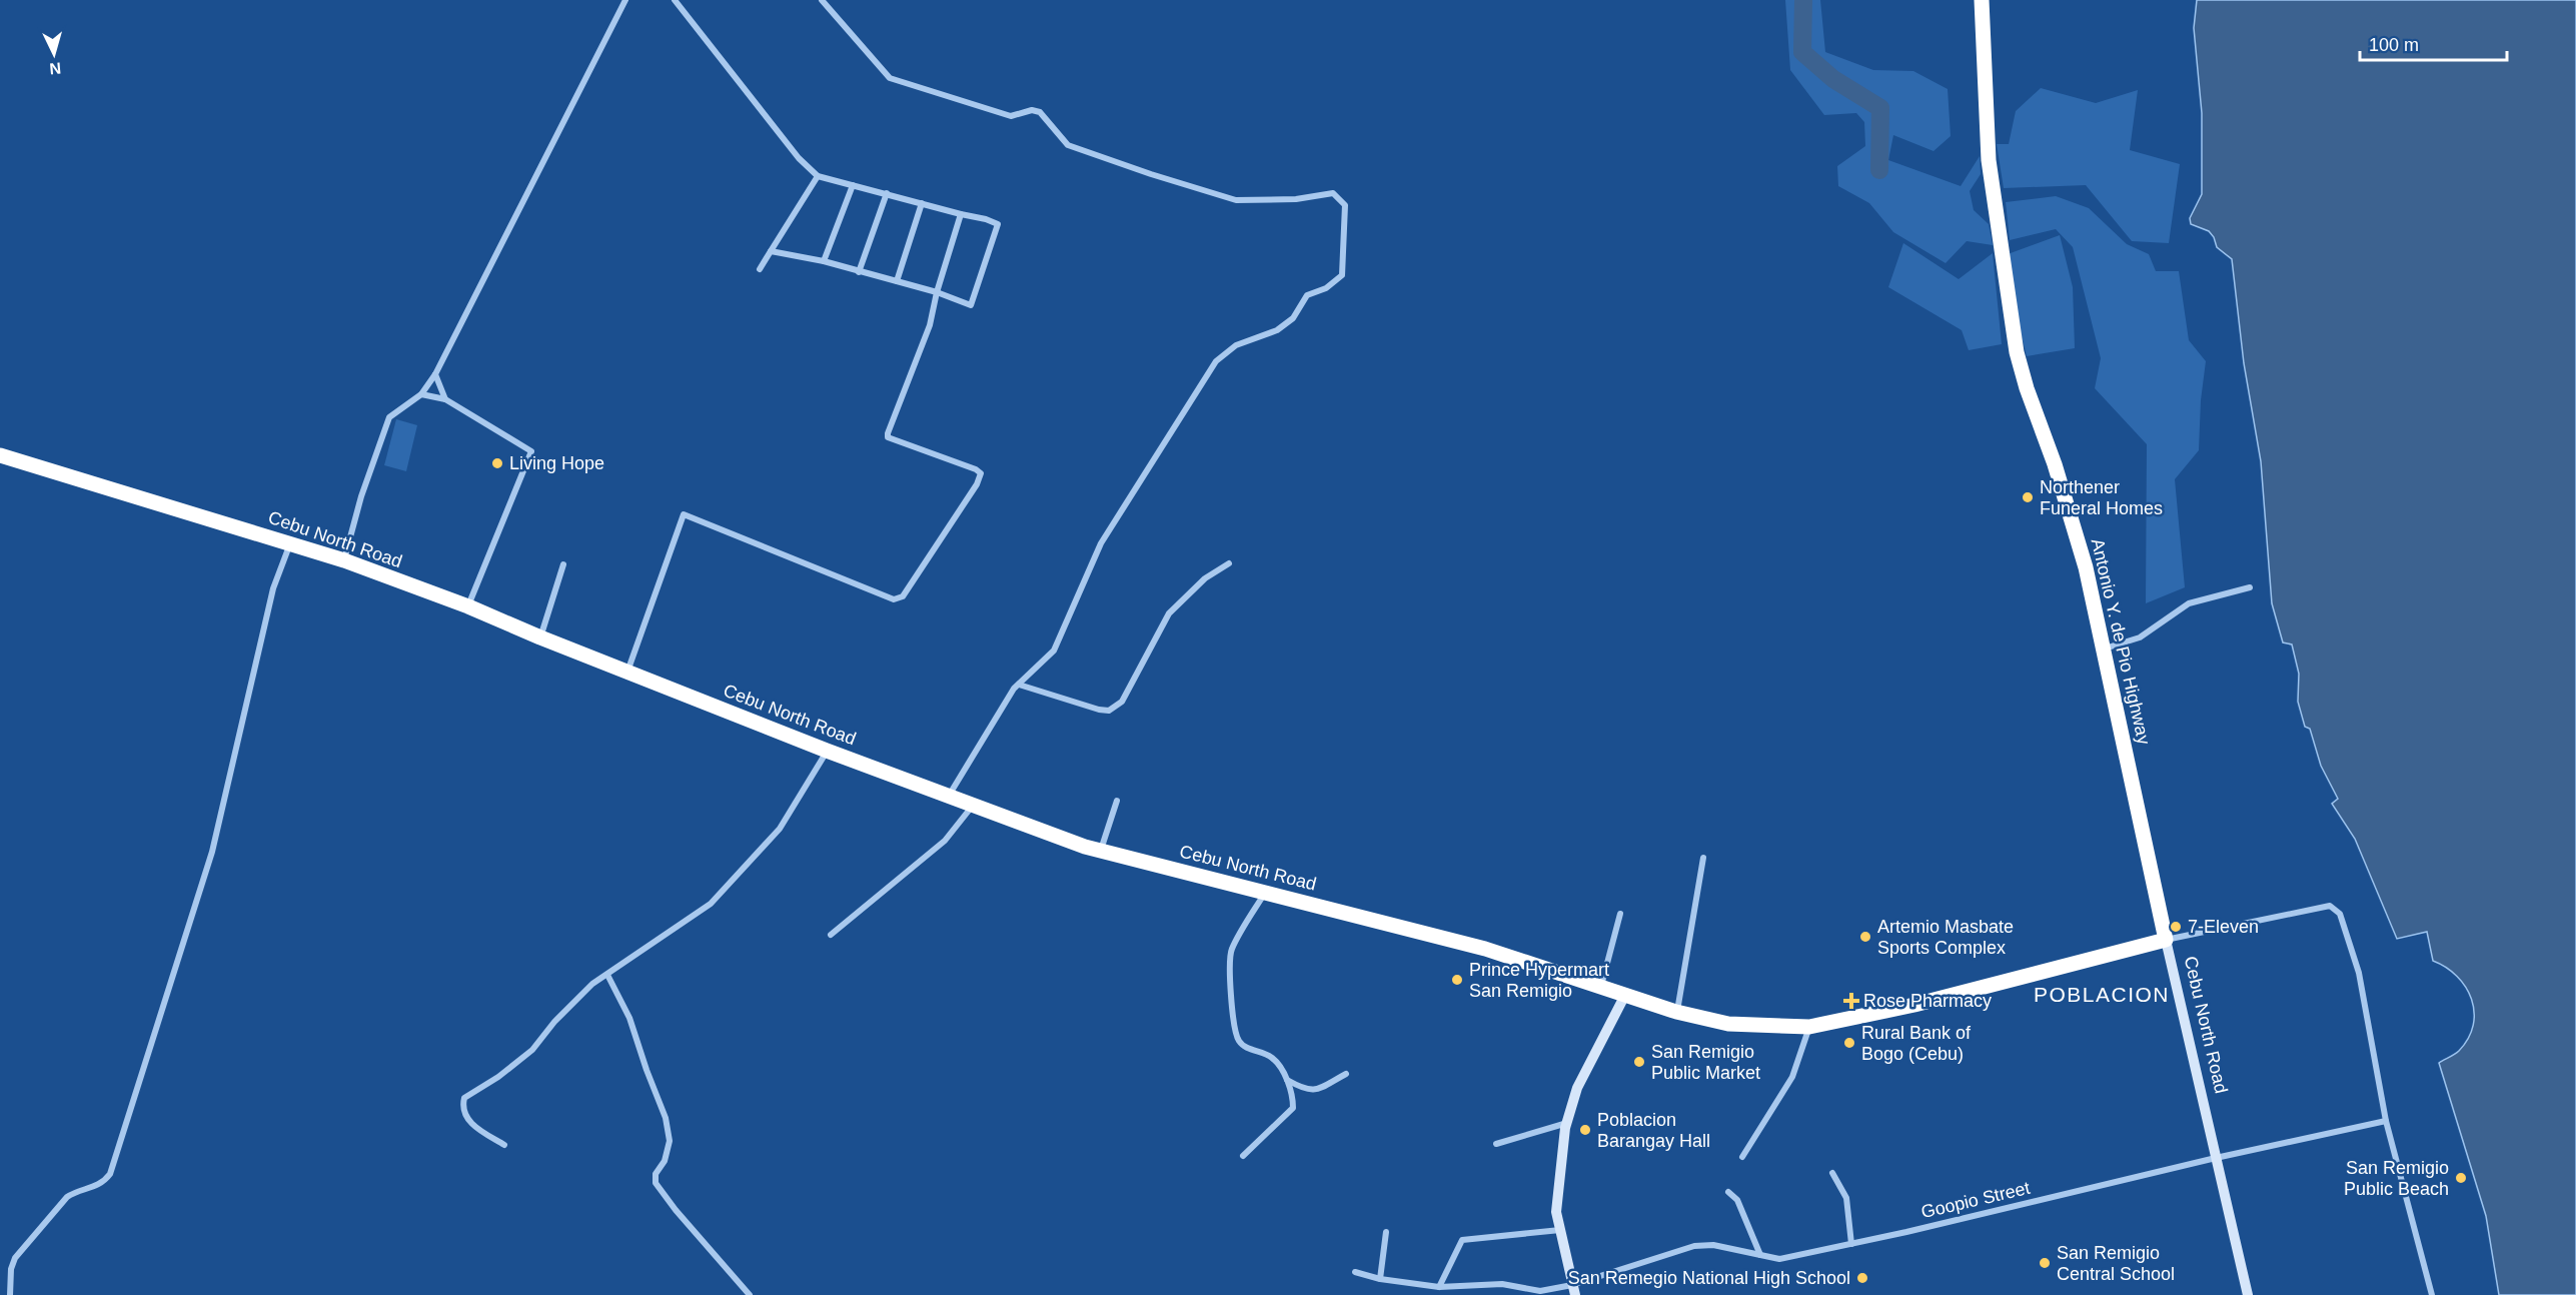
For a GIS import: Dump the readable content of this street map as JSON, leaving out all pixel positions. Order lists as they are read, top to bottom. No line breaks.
{"streets":{"highway":["Cebu North Road","Antonio Y. de Pio Highway"],"street":["Goopio Street"]},"crossings":[["Cebu North Road","Antonio Y. de Pio Highway"],["Cebu North Road","Goopio Street"]],"districts":["POBLACION"],"places":{"other":["Living Hope","Northener Funeral Homes","7-Eleven","Artemio Masbate Sports Complex","Prince Hypermart San Remigio","Rural Bank of Bogo (Cebu)","San Remigio Public Market","Poblacion Barangay Hall","San Remigio Public Beach","San Remigio Central School","San Remegio National High School"],"health":["Rose Pharmacy"]},"scale_bar":"100 m","north":"bottom"}
